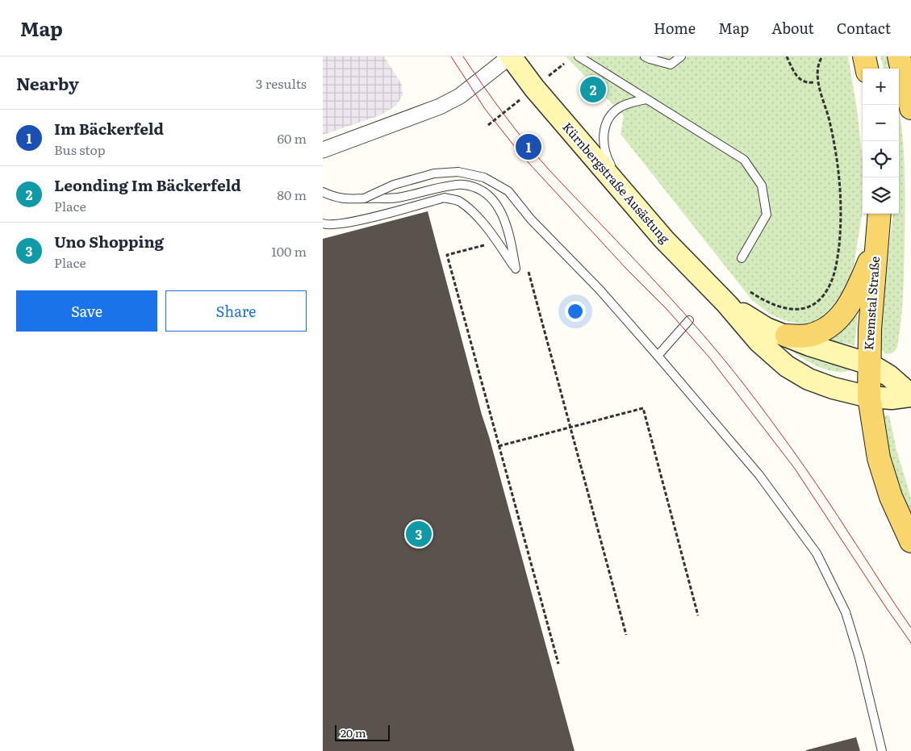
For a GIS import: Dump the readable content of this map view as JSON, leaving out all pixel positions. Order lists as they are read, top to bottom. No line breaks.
{"streets":{"main road":["Kürnbergstraße Ausästung","Kremstal Straße"]},"scale_bar":"20 m","page":{"header":"Map","nav":["Home","Map","About","Contact"],"heading":["Nearby","3 results"],"map_buttons":["+","−"],"pins":["2","1","3"],"list":[{"mark":"1","name":"Im Bäckerfeld","note":"Bus stop","value":"60 m"},{"mark":"2","name":"Leonding Im Bäckerfeld","note":"Place","value":"80 m"},{"mark":"3","name":"Uno Shopping","note":"Place","value":"100 m"}],"buttons":["Save","Share"],"scale":"20 m"}}
